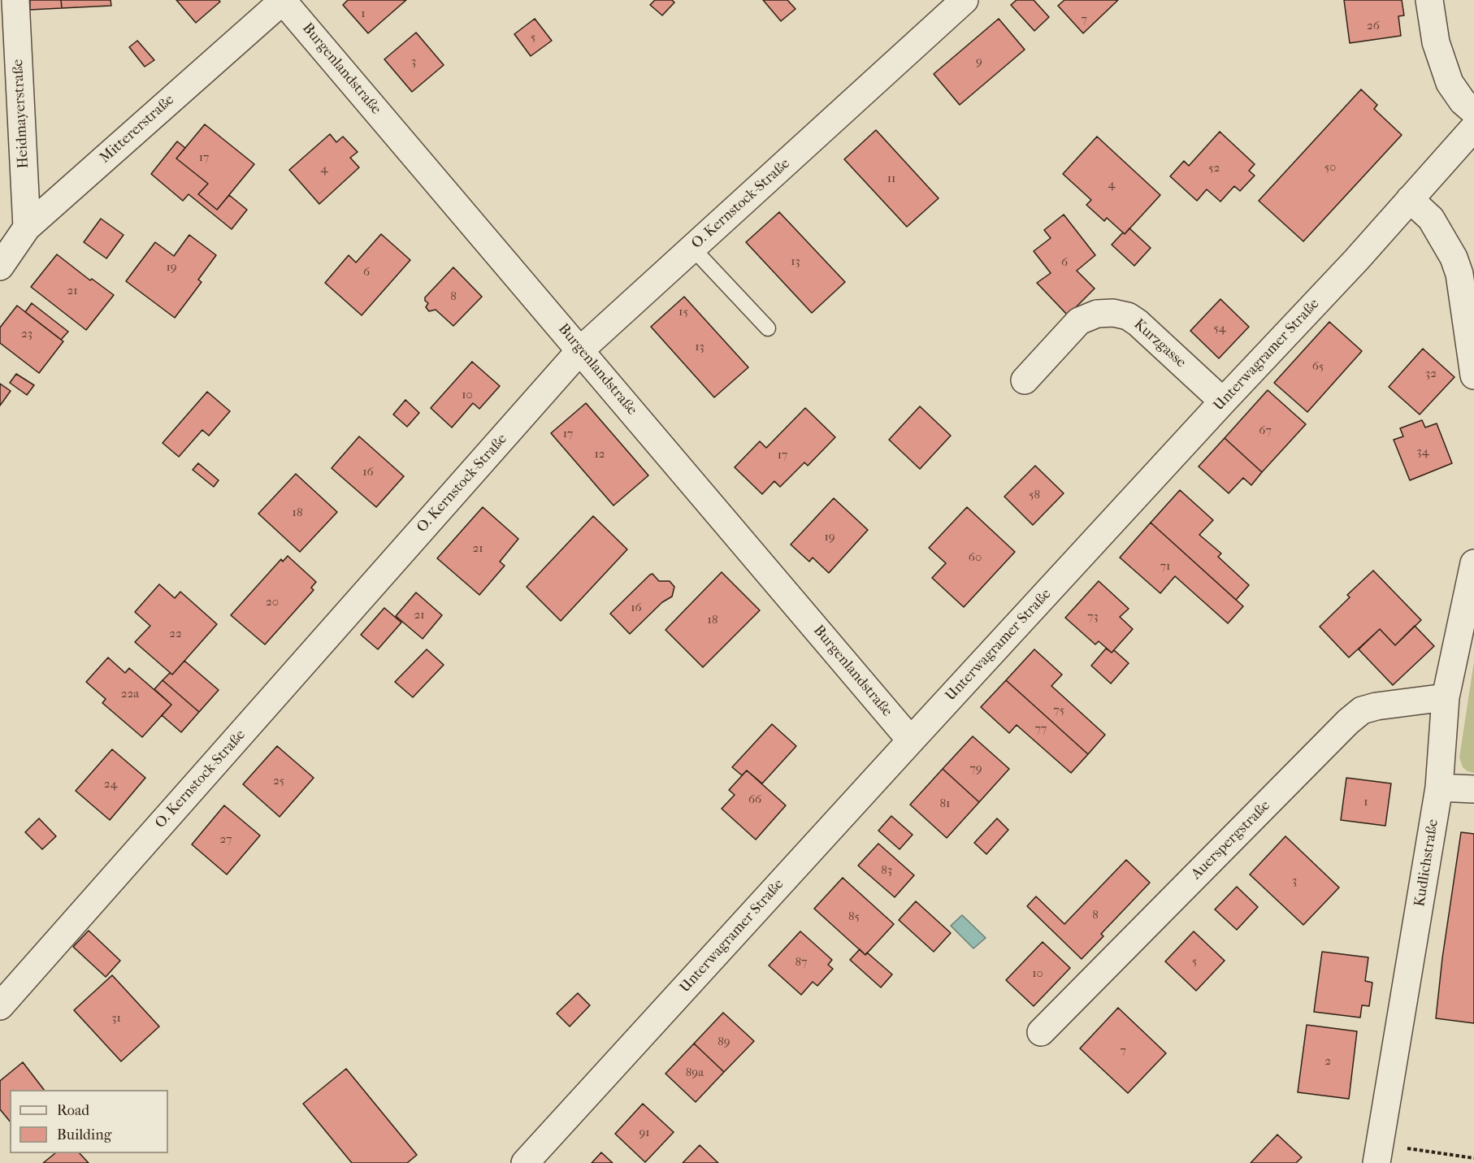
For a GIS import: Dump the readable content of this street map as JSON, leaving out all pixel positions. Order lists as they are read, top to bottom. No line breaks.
{"streets":{"street":["Burgenlandstraße","Heidmayerstraße","Mittererstraße","O. Kernstock-Straße","Kurzgasse","Unterwagramer Straße","Auerspergstraße","Kudlichstraße"]},"crossings":[["Burgenlandstraße","Mittererstraße"],["Burgenlandstraße","O. Kernstock-Straße"],["Burgenlandstraße","Unterwagramer Straße"],["Heidmayerstraße","Mittererstraße"],["Kurzgasse","Unterwagramer Straße"],["Auerspergstraße","Kudlichstraße"]],"house_numbers":["1","7","26","5","3","9","17","50","52","4","11","4","13","6","19","6","21","8","15","54","23","13","65","32","10","67","17","34","12","17","16","58","18","19","21","60","71","20","16","21","73","18","22","22a","75","77","79","25","24","66","1","81","27","83","3","8","85","5","87","10","31","89","7","2","89a","91"],"legend":["Road","Building"]}
